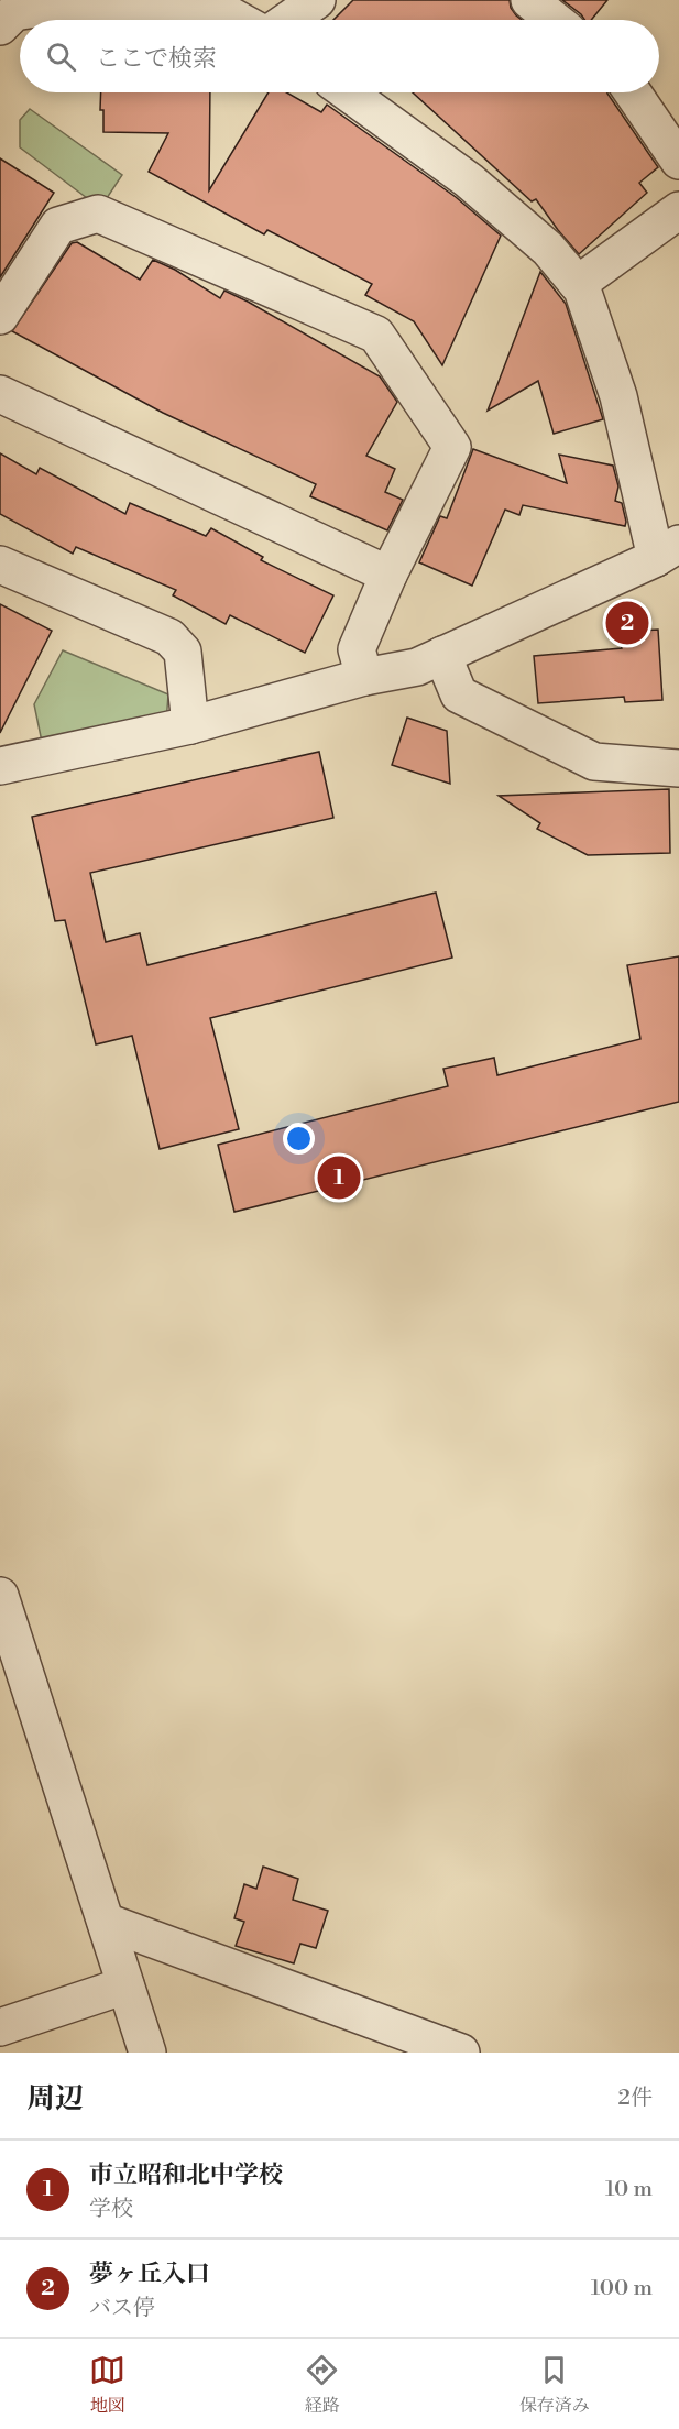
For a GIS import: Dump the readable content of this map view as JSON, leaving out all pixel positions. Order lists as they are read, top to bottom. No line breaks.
{"page":{"search":"ここで検索","pins":["2","1"],"heading":["周辺","2件"],"list":[{"mark":"1","name":"市立昭和北中学校","note":"学校","value":"10 m"},{"mark":"2","name":"夢ヶ丘入口","note":"バス停","value":"100 m"}],"nav":["地図","経路","保存済み"]}}
